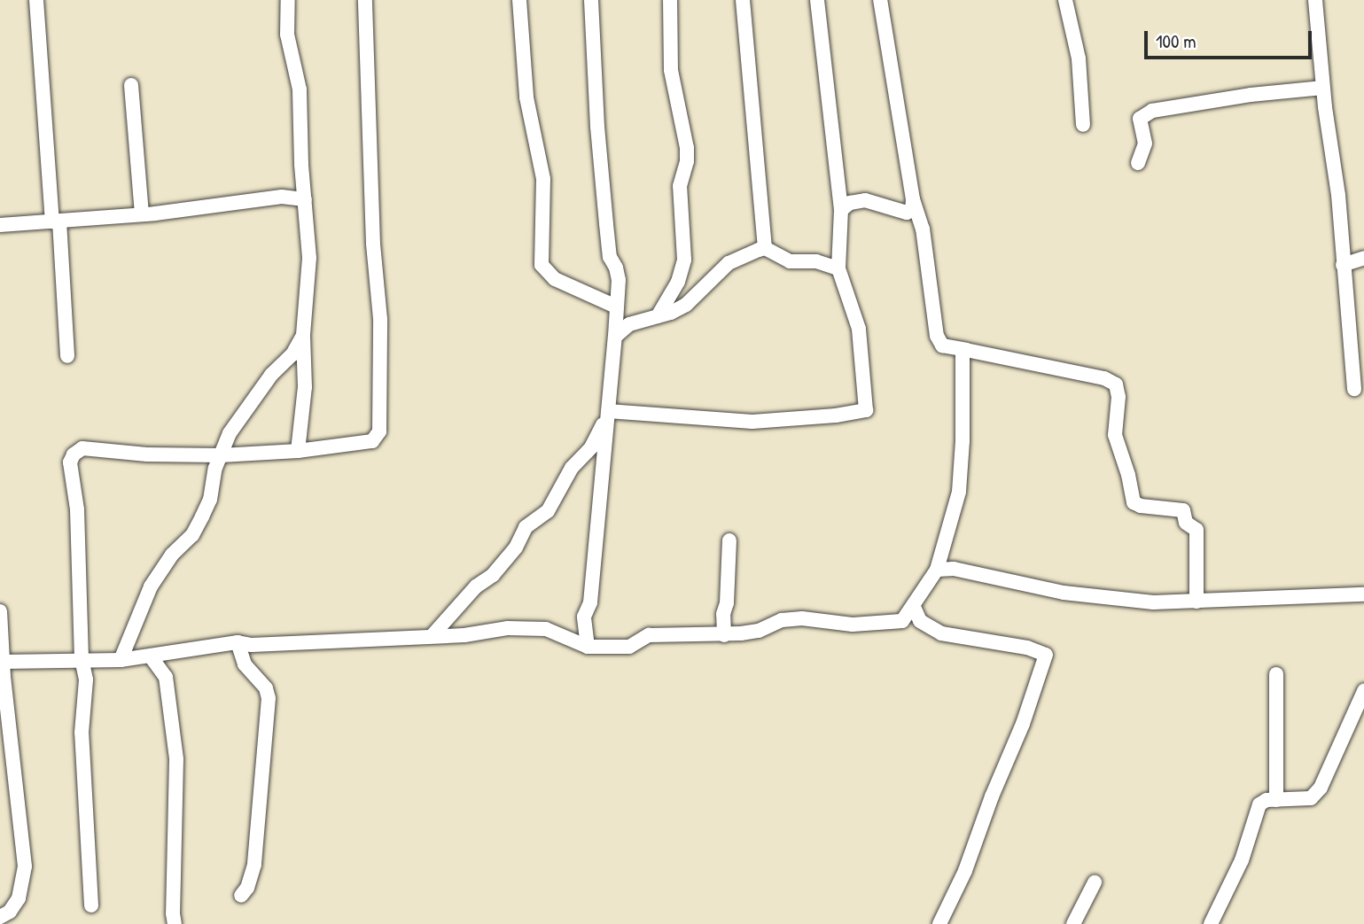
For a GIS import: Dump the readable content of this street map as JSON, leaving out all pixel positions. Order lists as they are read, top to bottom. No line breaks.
{"scale_bar":"100 m"}
